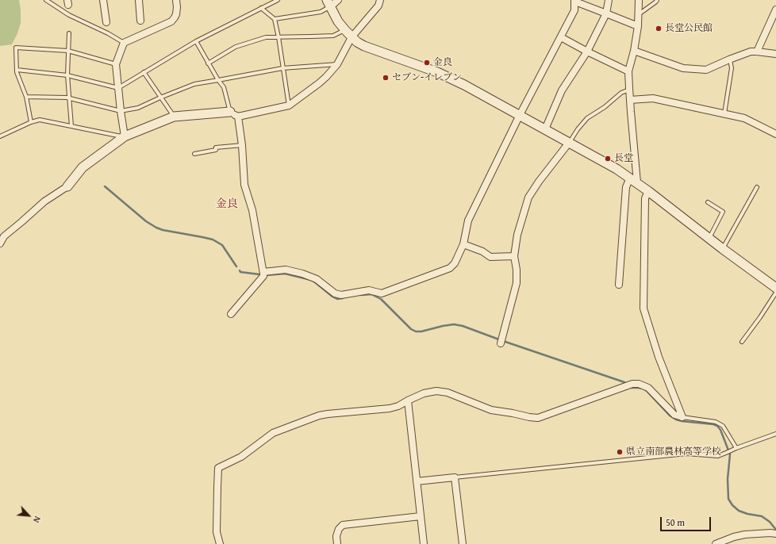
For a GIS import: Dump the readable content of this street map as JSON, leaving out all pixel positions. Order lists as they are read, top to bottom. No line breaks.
{"districts":["金良"],"places":["長堂公民館","金良","セブン-イレブン","長堂","県立南部農林高等学校"],"scale_bar":"50 m","north":"bottom right"}
